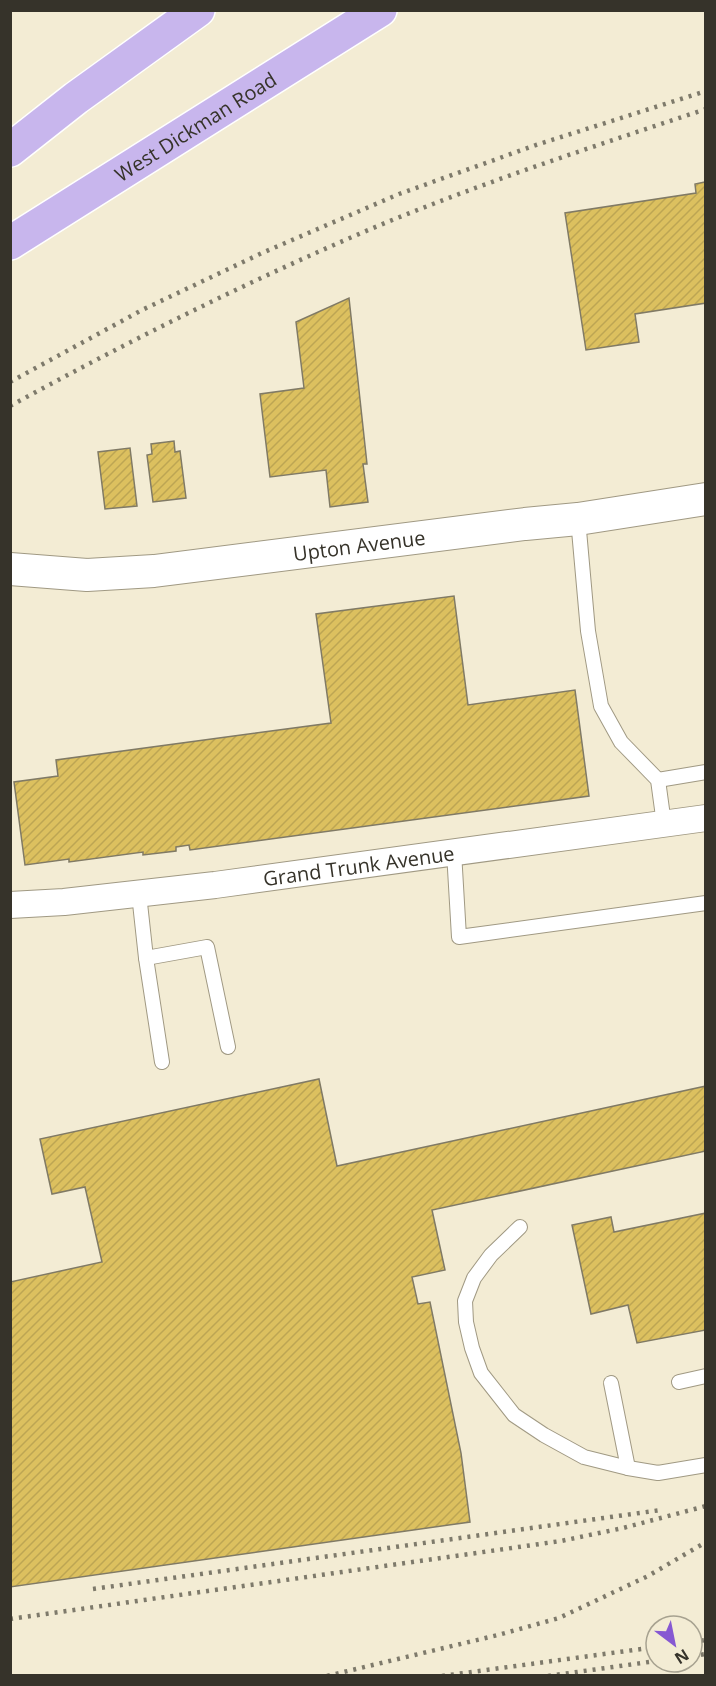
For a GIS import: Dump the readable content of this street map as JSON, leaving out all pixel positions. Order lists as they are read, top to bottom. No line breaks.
{"streets":{"main road":["West Dickman Road"],"street":["Upton Avenue","Grand Trunk Avenue"]},"north":"bottom right"}
